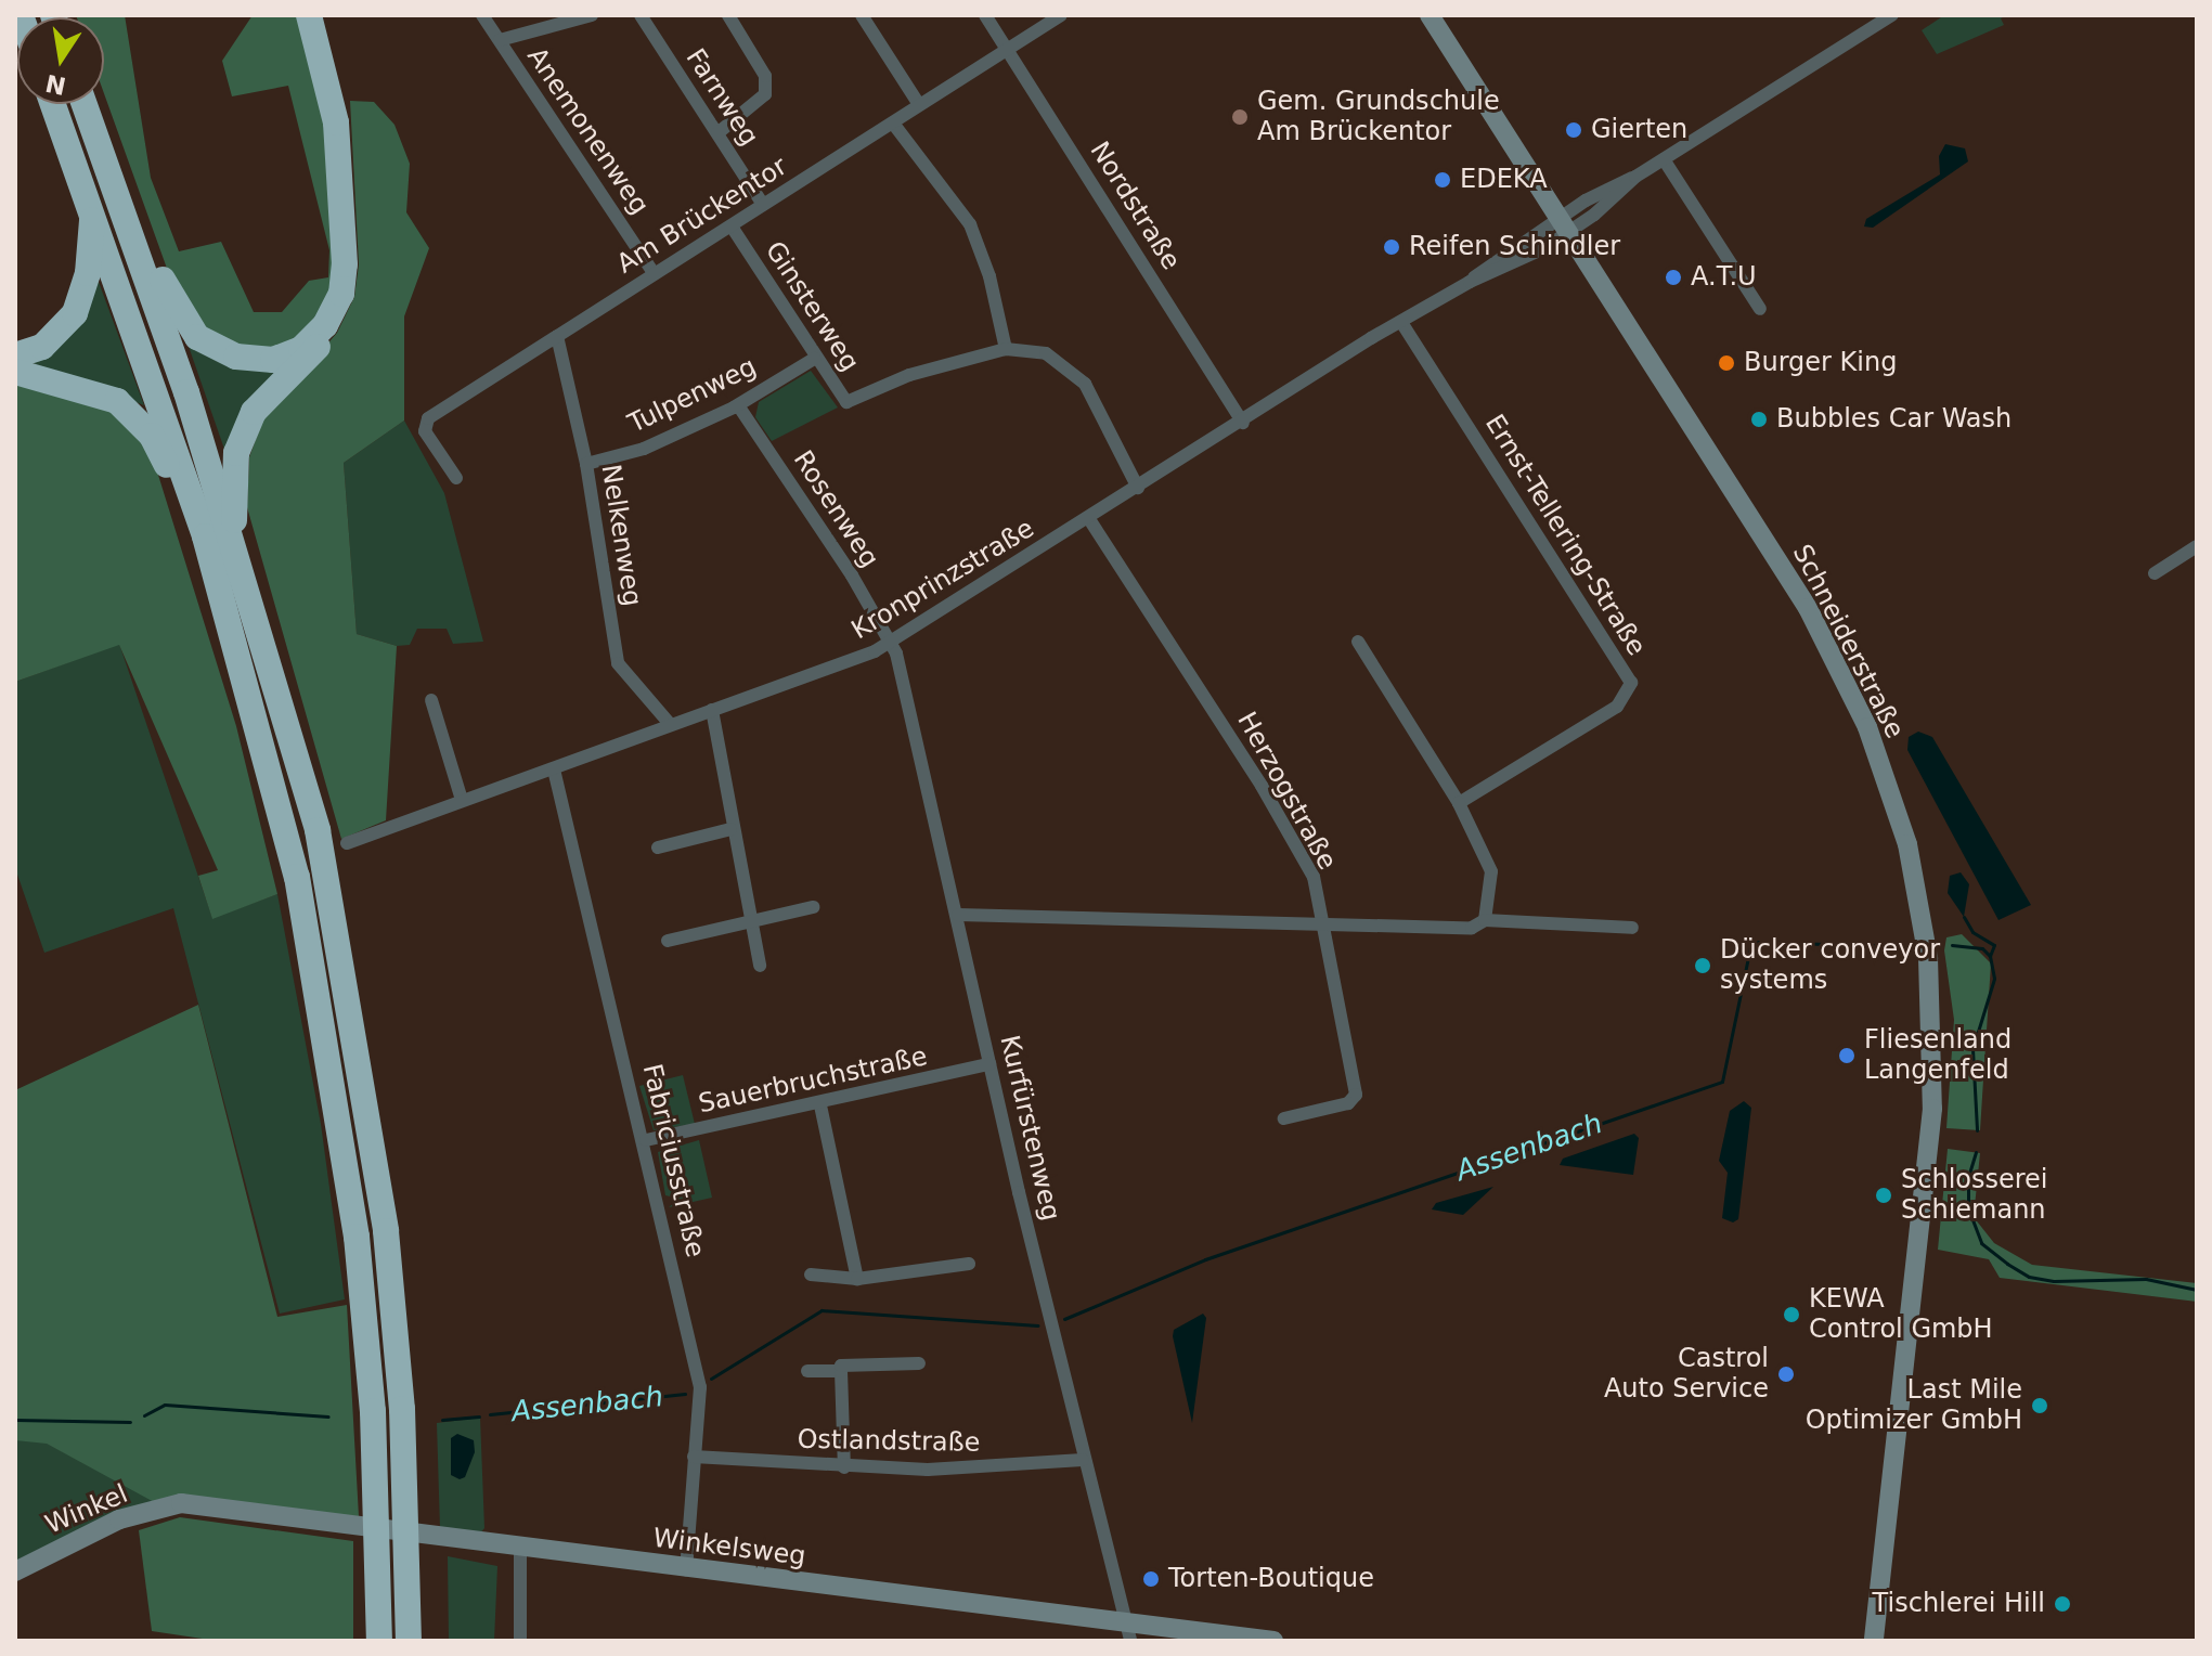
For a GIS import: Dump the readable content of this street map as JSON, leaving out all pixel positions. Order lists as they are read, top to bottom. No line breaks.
{"streets":{"main road":["Schneiderstraße","Winkel","Winkelsweg"],"street":["Farnweg","Anemonenweg","Nordstraße","Am Brückentor","Ginsterweg","Tulpenweg","Rosenweg","Nelkenweg","Ernst-Tellering-Straße","Kronprinzstraße","Herzogstraße","Sauerbruchstraße","Kurfürstenweg","Fabriciusstraße","Ostlandstraße"]},"crossings":[["Farnweg","Am Brückentor"],["Anemonenweg","Am Brückentor"],["Nordstraße","Am Brückentor"],["Nordstraße","Kronprinzstraße"],["Am Brückentor","Ginsterweg"],["Am Brückentor","Nelkenweg"],["Ginsterweg","Tulpenweg"],["Tulpenweg","Rosenweg"],["Tulpenweg","Nelkenweg"],["Rosenweg","Kronprinzstraße"],["Rosenweg","Kurfürstenweg"],["Nelkenweg","Kronprinzstraße"],["Ernst-Tellering-Straße","Kronprinzstraße"],["Kronprinzstraße","Schneiderstraße"],["Kronprinzstraße","Herzogstraße"],["Kronprinzstraße","Kurfürstenweg"],["Kronprinzstraße","Fabriciusstraße"],["Sauerbruchstraße","Kurfürstenweg"],["Sauerbruchstraße","Fabriciusstraße"],["Kurfürstenweg","Ostlandstraße"],["Kurfürstenweg","Winkelsweg"],["Fabriciusstraße","Ostlandstraße"],["Fabriciusstraße","Winkelsweg"],["Winkel","Winkelsweg"]],"water":["Assenbach"],"places":["Gem. Grundschule Am Brückentor","Gierten","EDEKA","Reifen Schindler","A.T.U","Burger King","Bubbles Car Wash","Dücker conveyor systems","Fliesenland Langenfeld","Schlosserei Schiemann","KEWA Control GmbH","Castrol Auto Service","Last Mile Optimizer GmbH","Torten-Boutique","Tischlerei Hill"],"north":"bottom"}
